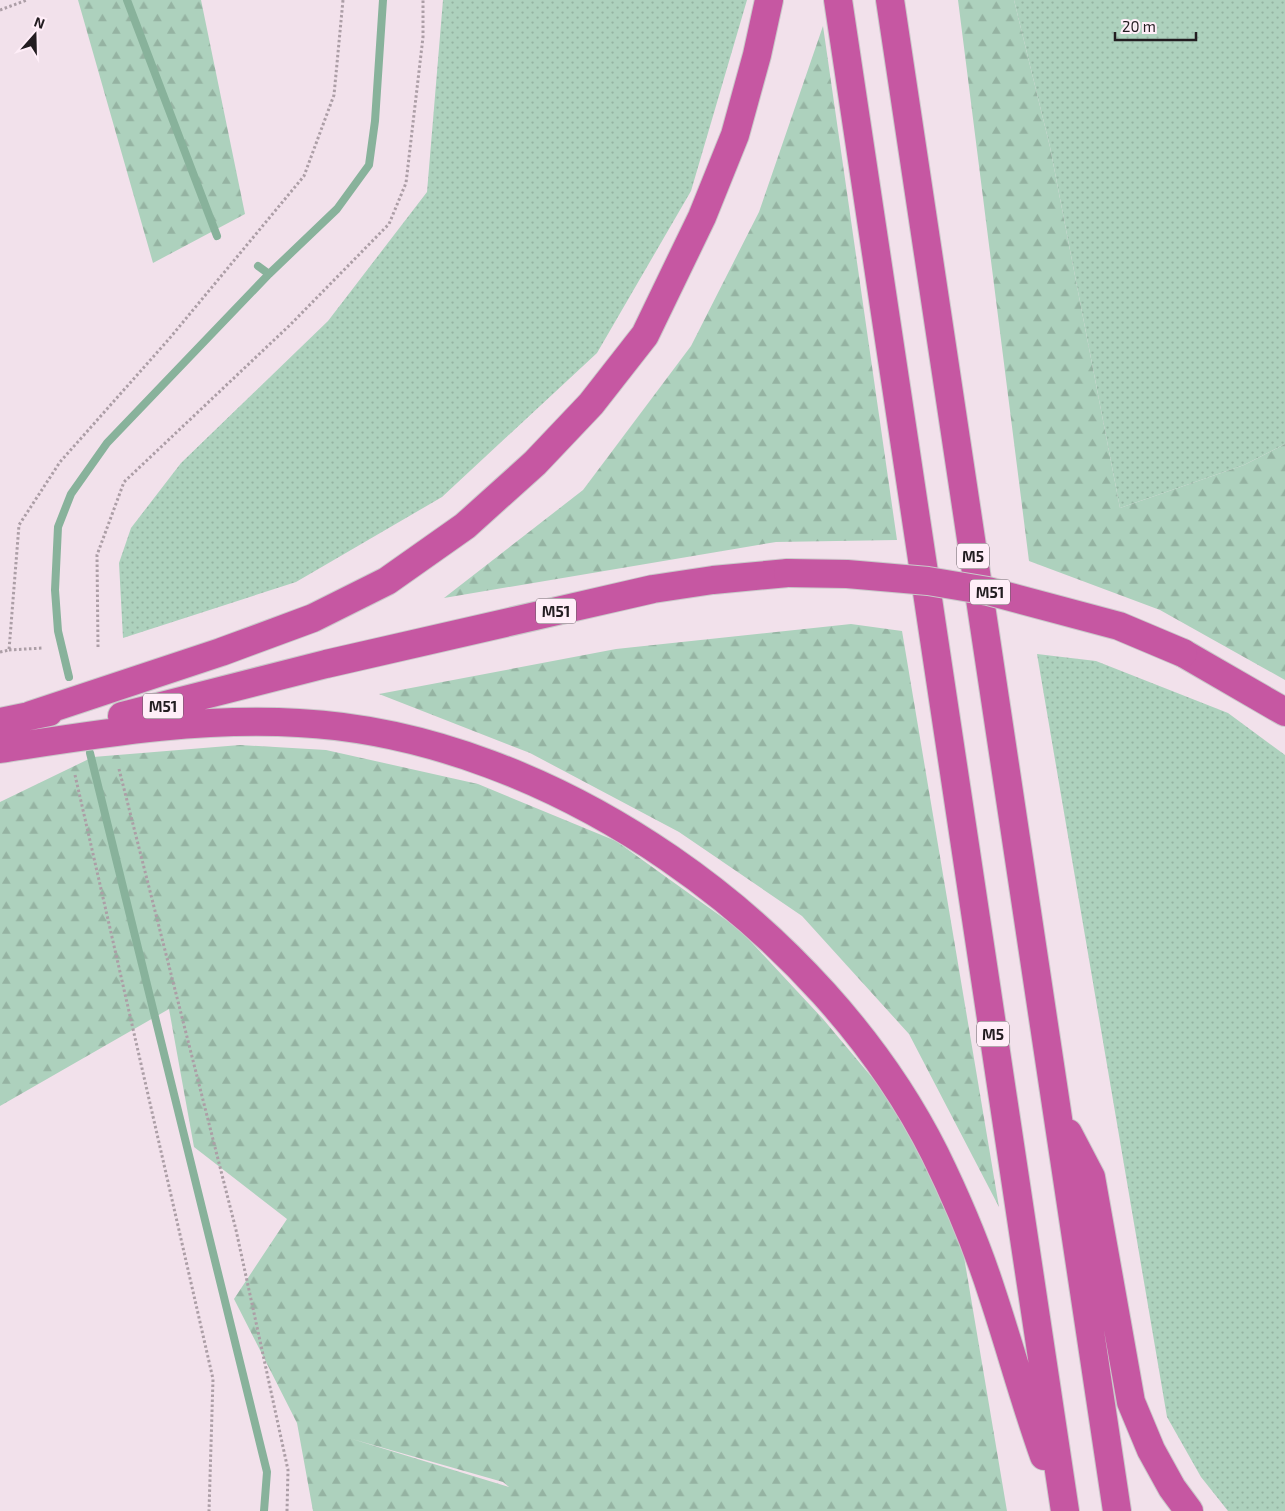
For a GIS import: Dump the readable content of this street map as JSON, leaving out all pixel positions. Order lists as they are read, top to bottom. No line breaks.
{"streets":{"highway":["M5","M51"]},"scale_bar":"20 m","north":"top"}
